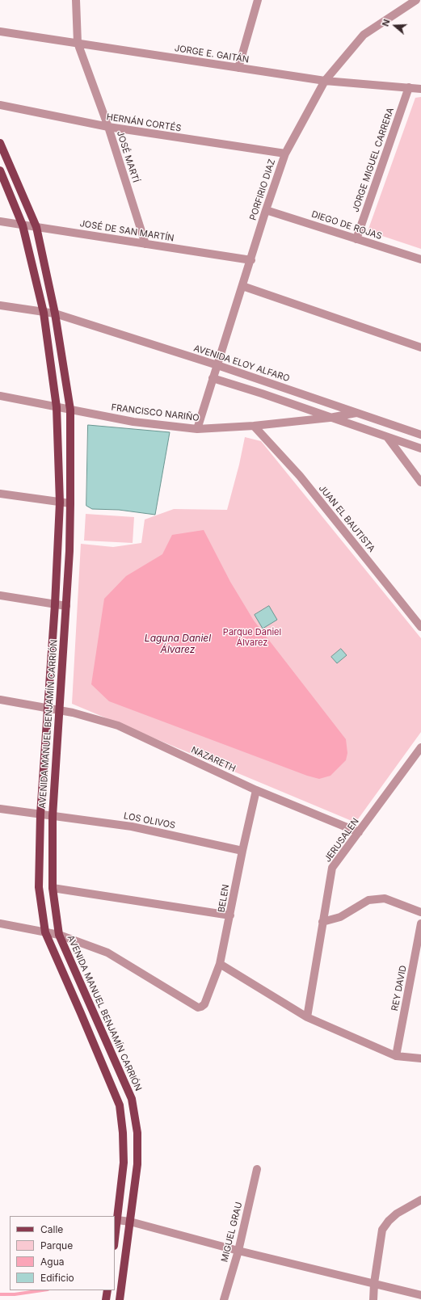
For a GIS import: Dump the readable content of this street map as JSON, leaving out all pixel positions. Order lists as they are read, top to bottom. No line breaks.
{"streets":{"main road":["AVENIDA MANUEL BENJAMÍN CARRIÓN"],"street":["JORGE E. GAITÁN","HERNÁN CORTÉS","JOSÉ MARTÍ","JORGE MIGUEL CARRERA","PORFIRIO DIAZ","DIEGO DE ROJAS","JOSÉ DE SAN MARTÍN","AVENIDA ELOY ALFARO","FRANCISCO NARIÑO","JUAN EL BAUTISTA","NAZARETH","LOS OLIVOS","JERUSALEN","BELEN","REY DAVID","MIGUEL GRAU"]},"crossings":[["JORGE E. GAITÁN","JOSÉ MARTÍ"],["JORGE E. GAITÁN","JORGE MIGUEL CARRERA"],["JORGE E. GAITÁN","PORFIRIO DIAZ"],["HERNÁN CORTÉS","JOSÉ MARTÍ"],["HERNÁN CORTÉS","PORFIRIO DIAZ"],["JOSÉ MARTÍ","JOSÉ DE SAN MARTÍN"],["JORGE MIGUEL CARRERA","DIEGO DE ROJAS"],["PORFIRIO DIAZ","DIEGO DE ROJAS"],["PORFIRIO DIAZ","JOSÉ DE SAN MARTÍN"],["PORFIRIO DIAZ","AVENIDA ELOY ALFARO"],["PORFIRIO DIAZ","FRANCISCO NARIÑO"],["JOSÉ DE SAN MARTÍN","AVENIDA MANUEL BENJAMÍN CARRIÓN"],["AVENIDA ELOY ALFARO","FRANCISCO NARIÑO"],["AVENIDA ELOY ALFARO","AVENIDA MANUEL BENJAMÍN CARRIÓN"],["FRANCISCO NARIÑO","JUAN EL BAUTISTA"],["FRANCISCO NARIÑO","AVENIDA MANUEL BENJAMÍN CARRIÓN"],["AVENIDA MANUEL BENJAMÍN CARRIÓN","NAZARETH"],["AVENIDA MANUEL BENJAMÍN CARRIÓN","LOS OLIVOS"],["AVENIDA MANUEL BENJAMÍN CARRIÓN","BELEN"],["NAZARETH","JERUSALEN"],["NAZARETH","BELEN"],["LOS OLIVOS","BELEN"]],"water":["Laguna Daniel Álvarez"],"parks":["Parque Daniel Álvarez"],"legend":["Calle","Parque","Agua","Edificio"],"north":"left"}
